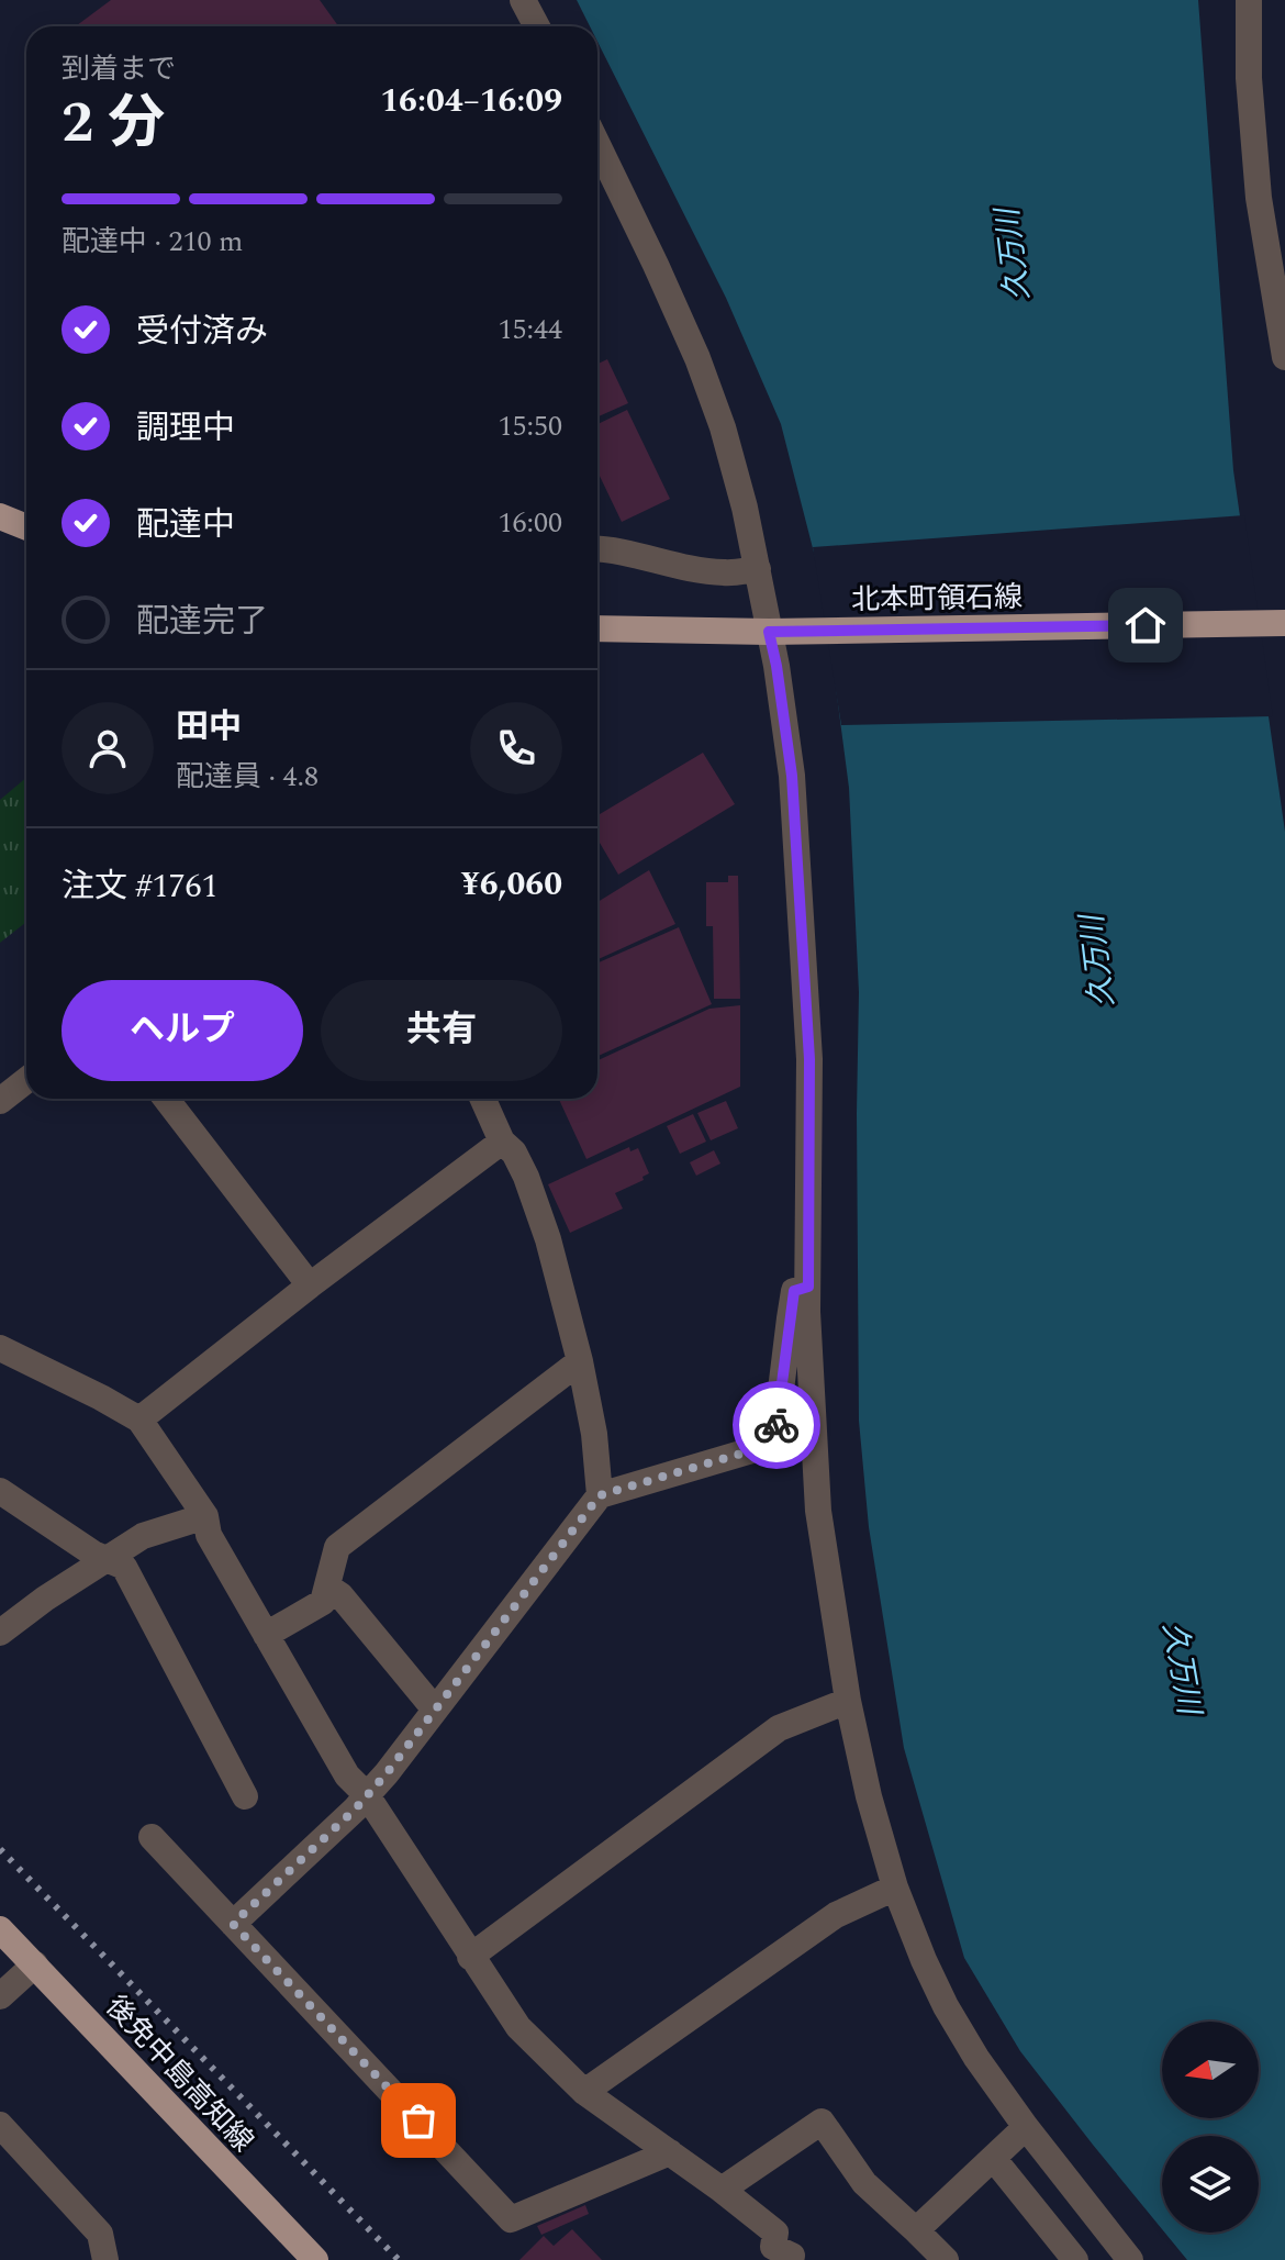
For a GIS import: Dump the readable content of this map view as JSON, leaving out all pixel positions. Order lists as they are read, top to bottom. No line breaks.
{"streets":{"main road":["北本町領石線","後免中島高知線"]},"water":["久万川"],"north":"left","page":{"heading":["2 分","到着まで","16:04–16:09"],"panel":["田中","配達員 · 4.8","注文 #1761","¥6,060"],"bar":"配達中 · 210 m","list":[["受付済み","15:44"],["調理中","15:50"],["配達中","16:00"],"配達完了"],"buttons":["ヘルプ","共有"]}}
